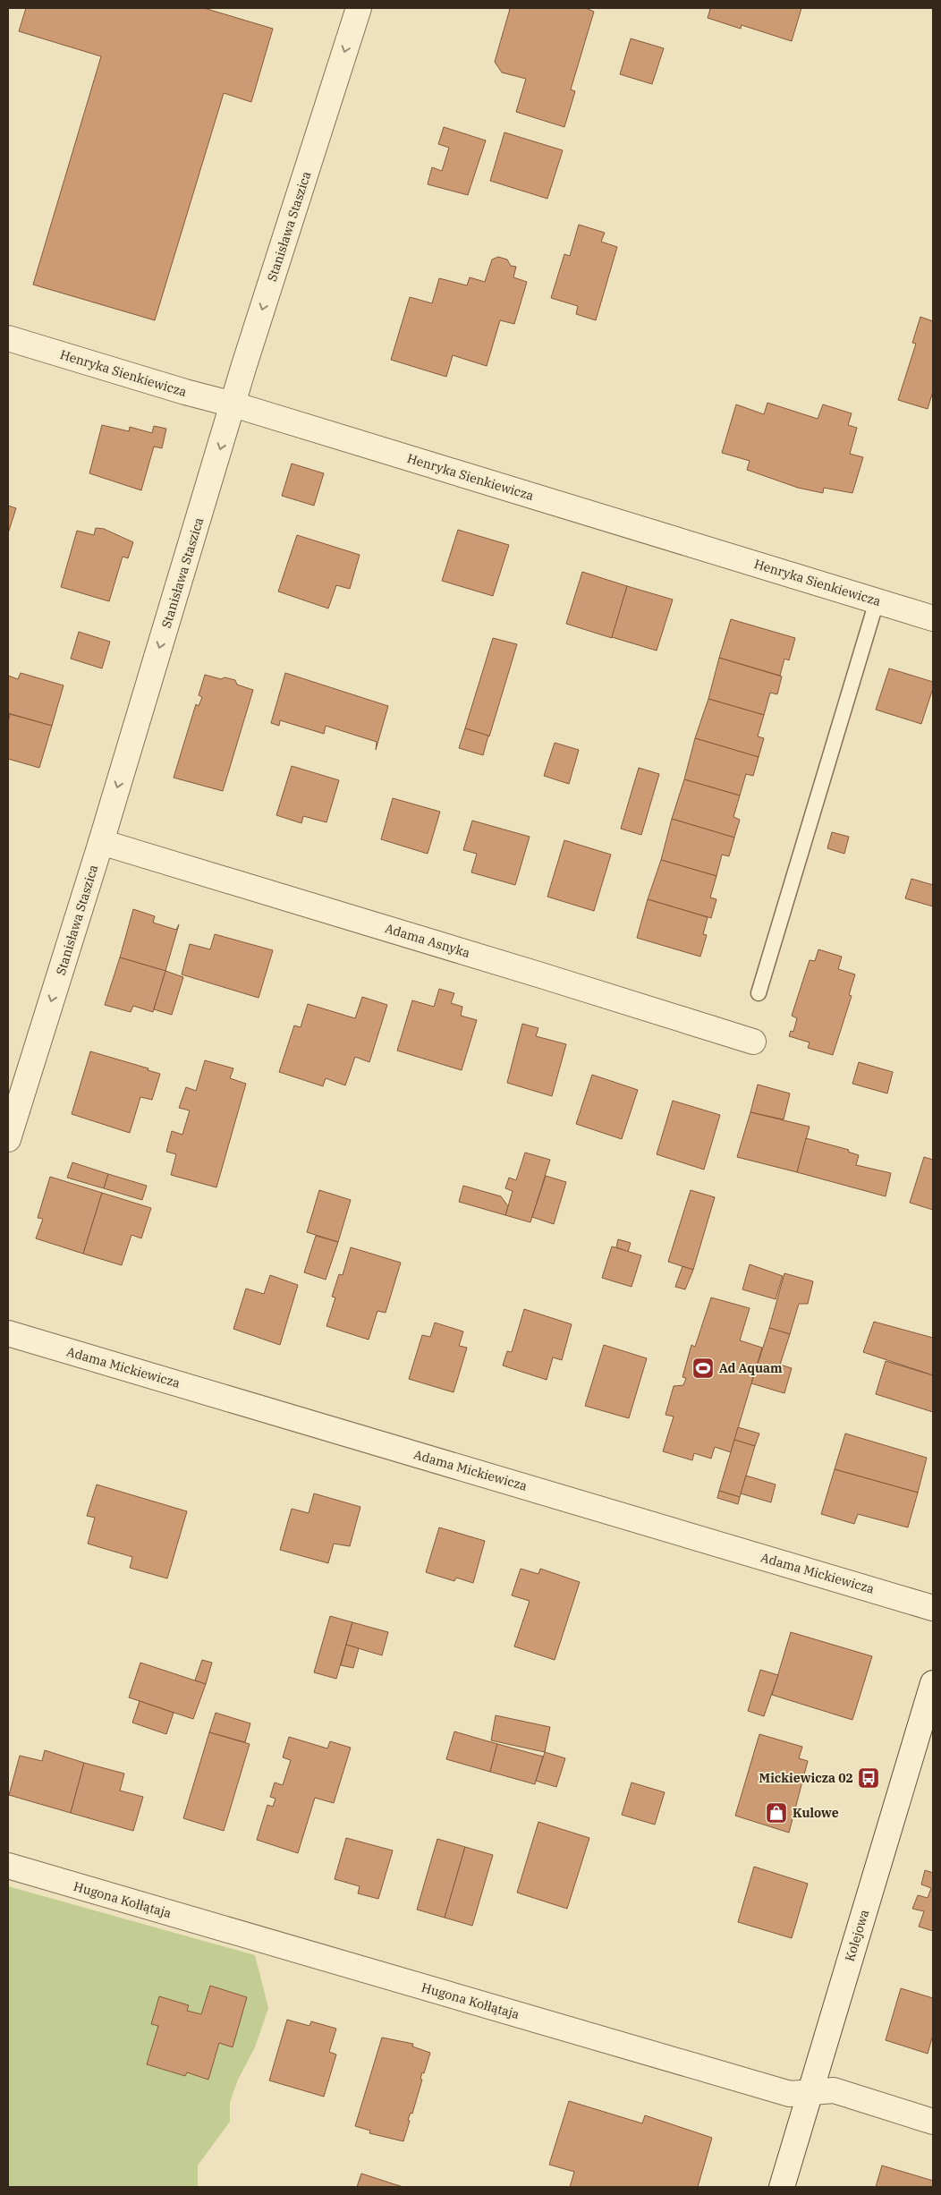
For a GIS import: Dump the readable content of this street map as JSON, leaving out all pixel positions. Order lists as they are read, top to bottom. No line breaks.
{"streets":{"street":["Stanisława Staszica","Henryka Sienkiewicza","Adama Asnyka","Adama Mickiewicza","Hugona Kołłątaja","Kolejowa"]},"crossings":[["Stanisława Staszica","Henryka Sienkiewicza"],["Stanisława Staszica","Adama Asnyka"],["Hugona Kołłątaja","Kolejowa"]],"one_way":["Stanisława Staszica"],"places":{"sports":["Ad Aquam"],"bus stop":["Mickiewicza 02"],"shop":["Kulowe"]}}
